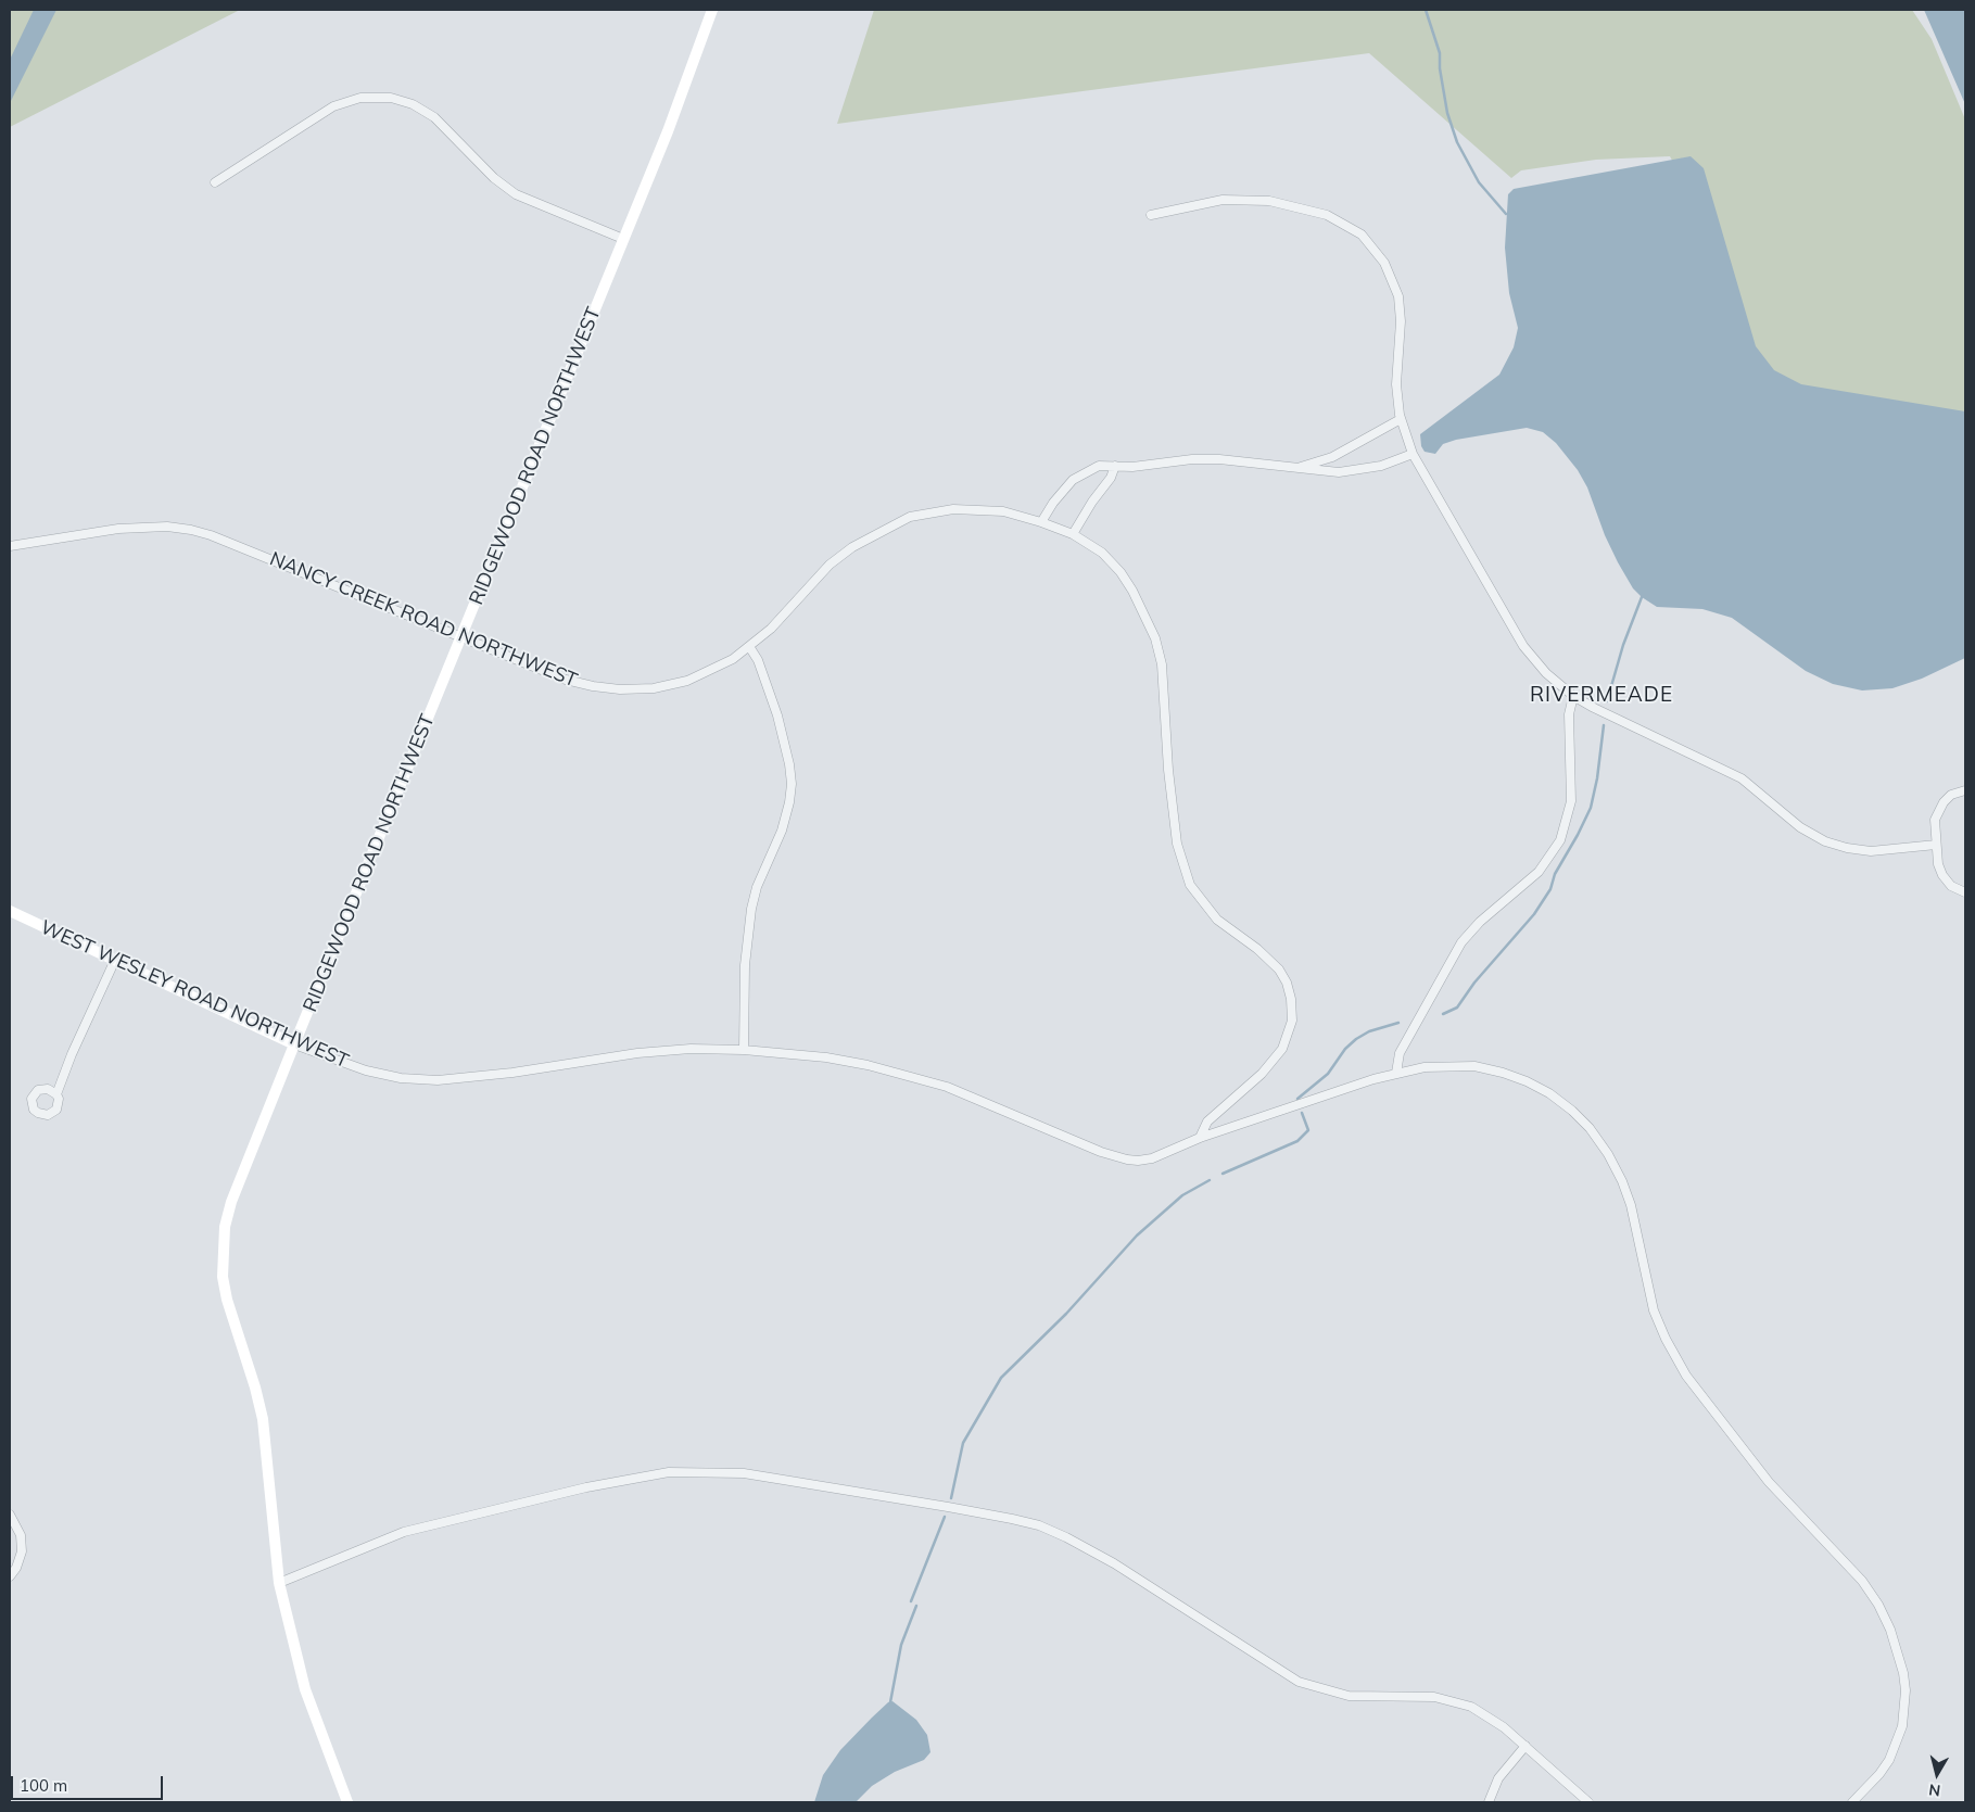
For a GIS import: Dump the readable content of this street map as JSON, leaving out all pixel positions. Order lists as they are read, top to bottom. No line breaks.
{"streets":{"street":["RIDGEWOOD ROAD NORTHWEST","NANCY CREEK ROAD NORTHWEST","WEST WESLEY ROAD NORTHWEST"]},"crossings":[["RIDGEWOOD ROAD NORTHWEST","NANCY CREEK ROAD NORTHWEST"],["RIDGEWOOD ROAD NORTHWEST","WEST WESLEY ROAD NORTHWEST"],["NANCY CREEK ROAD NORTHWEST","WEST WESLEY ROAD NORTHWEST"]],"districts":["RIVERMEADE"],"scale_bar":"100 m","north":"bottom"}
